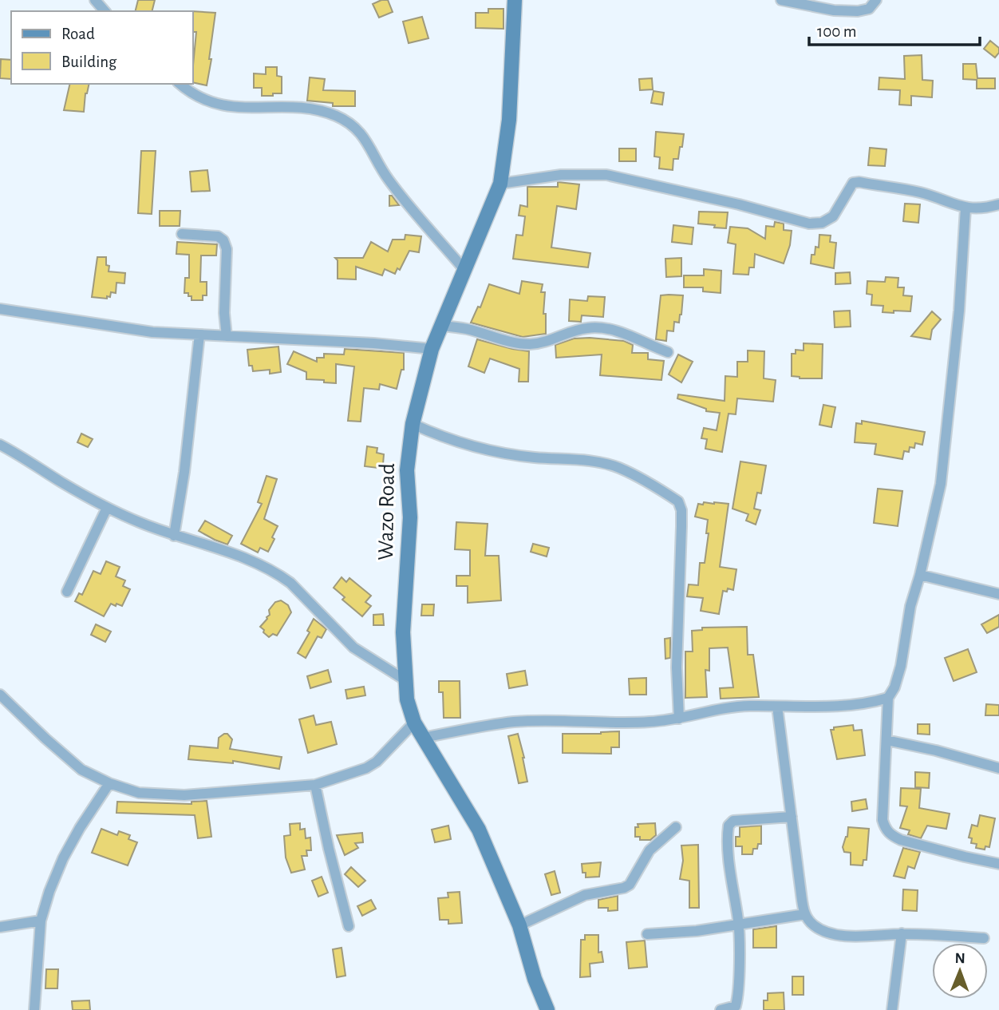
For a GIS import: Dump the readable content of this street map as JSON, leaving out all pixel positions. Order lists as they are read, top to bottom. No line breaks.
{"streets":{"main road":["Wazo Road"]},"legend":["Road","Building"],"scale_bar":"100 m","north":"top"}
